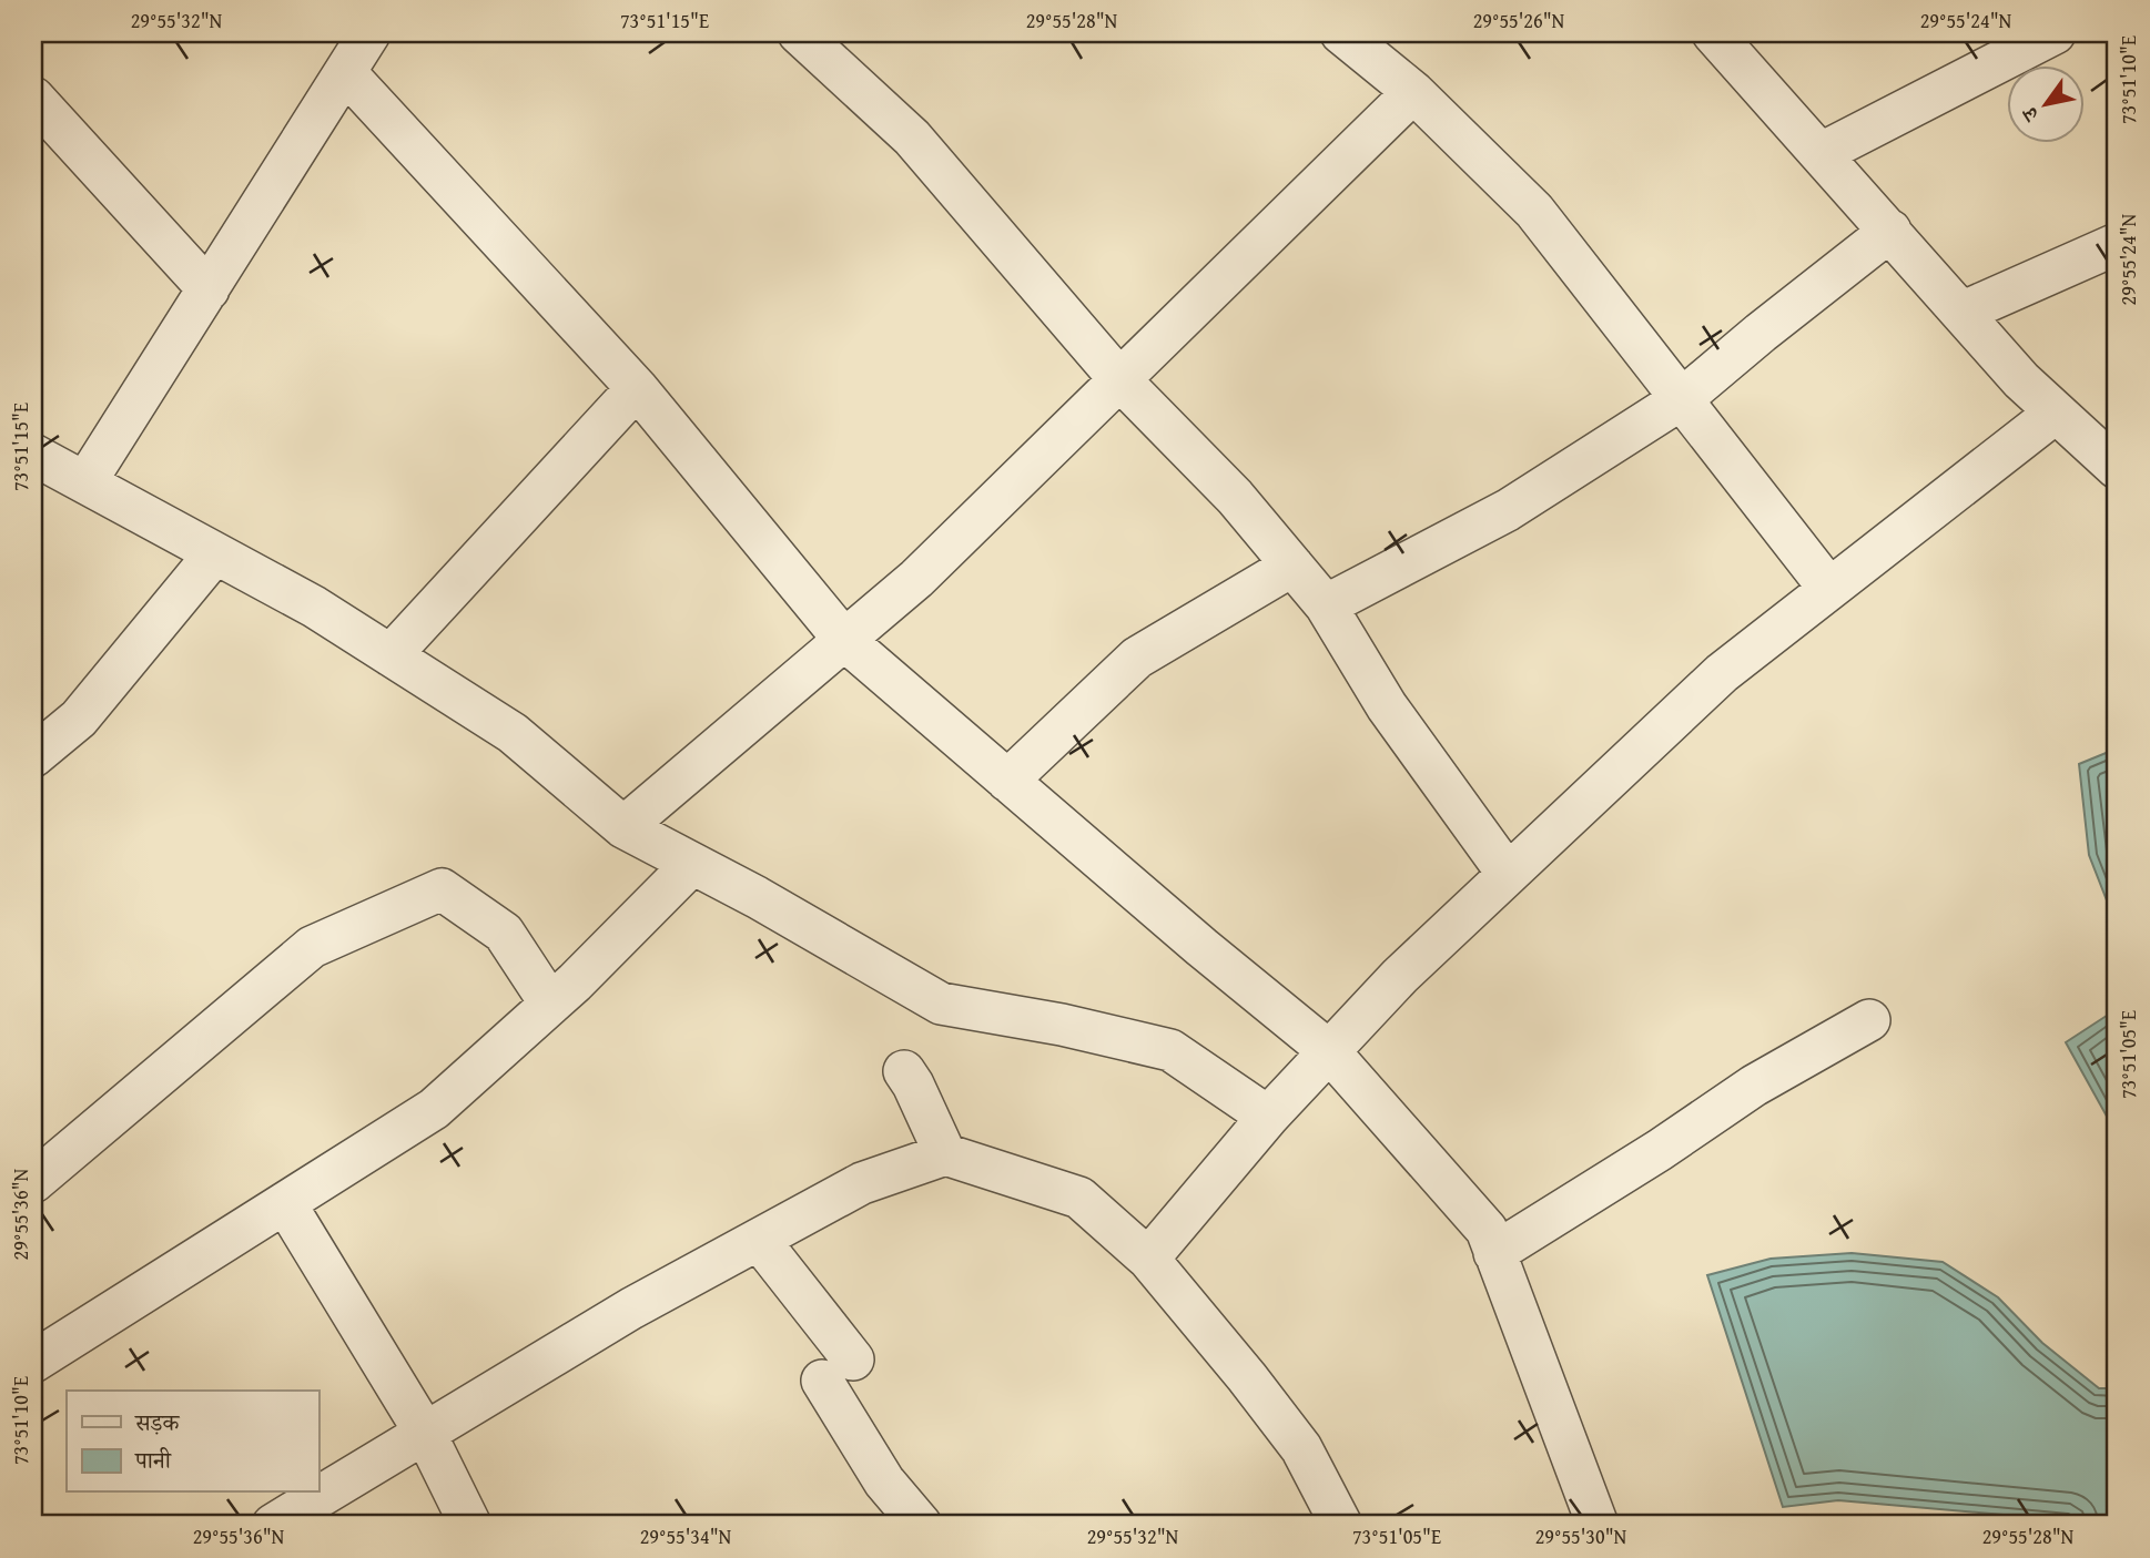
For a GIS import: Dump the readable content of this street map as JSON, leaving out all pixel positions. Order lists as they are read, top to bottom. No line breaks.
{"legend":["सड़क","पानी"],"north":"bottom left","coordinates":["29°55'32\"N","73°51'15\"E","29°55'28\"N","29°55'26\"N","29°55'24\"N","73°51'10\"E","73°51'05\"E","29°55'36\"N","29°55'34\"N","29°55'30\"N"]}
